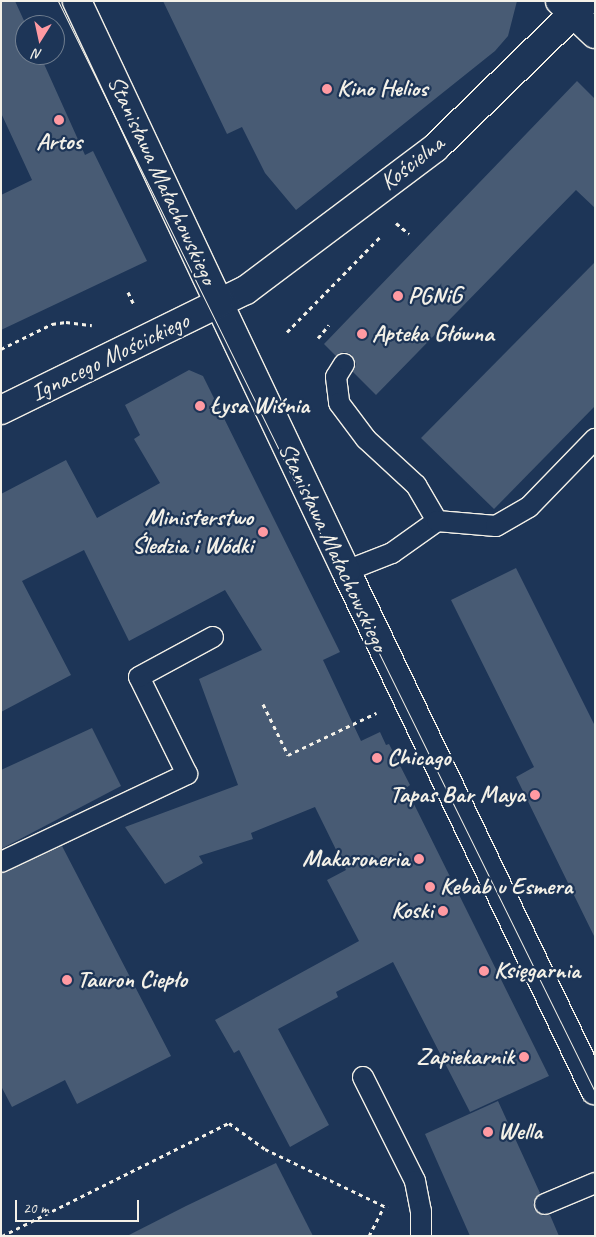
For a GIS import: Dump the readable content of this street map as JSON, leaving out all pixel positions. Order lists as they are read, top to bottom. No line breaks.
{"streets":{"street":["Kościelna","Stanisława Małachowskiego","Ignacego Mościckiego"]},"crossings":[["Kościelna","Stanisława Małachowskiego"],["Kościelna","Ignacego Mościckiego"],["Stanisława Małachowskiego","Ignacego Mościckiego"]],"places":["Kino Helios","Artos","PGNiG","Apteka Główna","Łysa Wiśnia","Ministerstwo Śledzia i Wódki","Chicago","Tapas Bar Maya","Makaroneria","Kebab u Esmera","Koski","Księgarnia","Tauron Ciepło","Zapiekarnik","Wella"],"scale_bar":"20 m","north":"bottom"}
